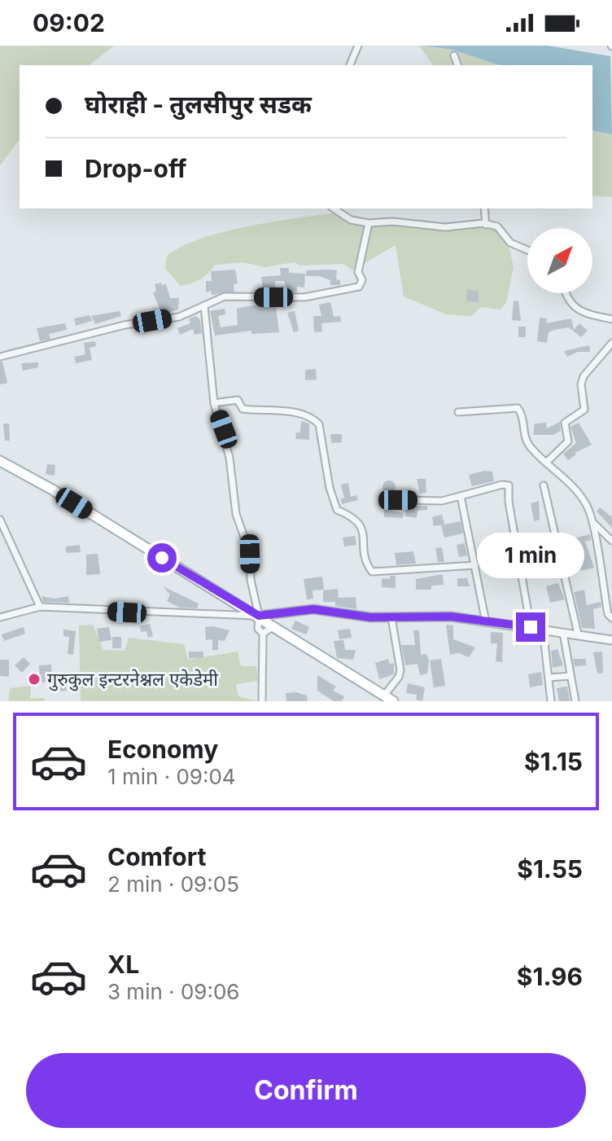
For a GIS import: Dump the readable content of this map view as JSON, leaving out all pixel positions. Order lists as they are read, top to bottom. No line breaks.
{"places":["गुरुकुल इन्टरनेश्नल एकेडेमी"],"north":"top right","page":{"status":"09:02","banner":["घोराही - तुलसीपुर सडक","Drop-off"],"bubble":"1 min","list":[{"name":"Economy","note":"1 min · 09:04","value":"$1.15"},{"name":"Comfort","note":"2 min · 09:05","value":"$1.55"},{"name":"XL","note":"3 min · 09:06","value":"$1.96"}],"buttons":"Confirm"}}
